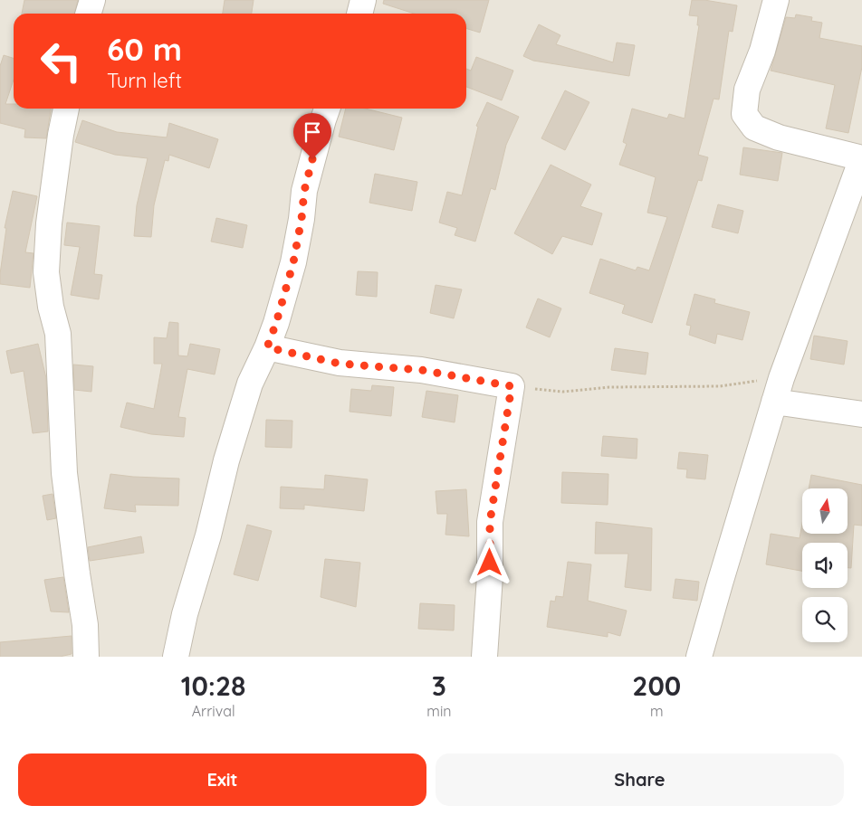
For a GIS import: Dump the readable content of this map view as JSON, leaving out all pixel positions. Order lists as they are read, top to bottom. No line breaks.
{"north":"top","page":{"turn":["60 m","Turn left"],"eta":["10:28","Arrival","3","min","200","m"],"buttons":["Exit","Share"]}}
